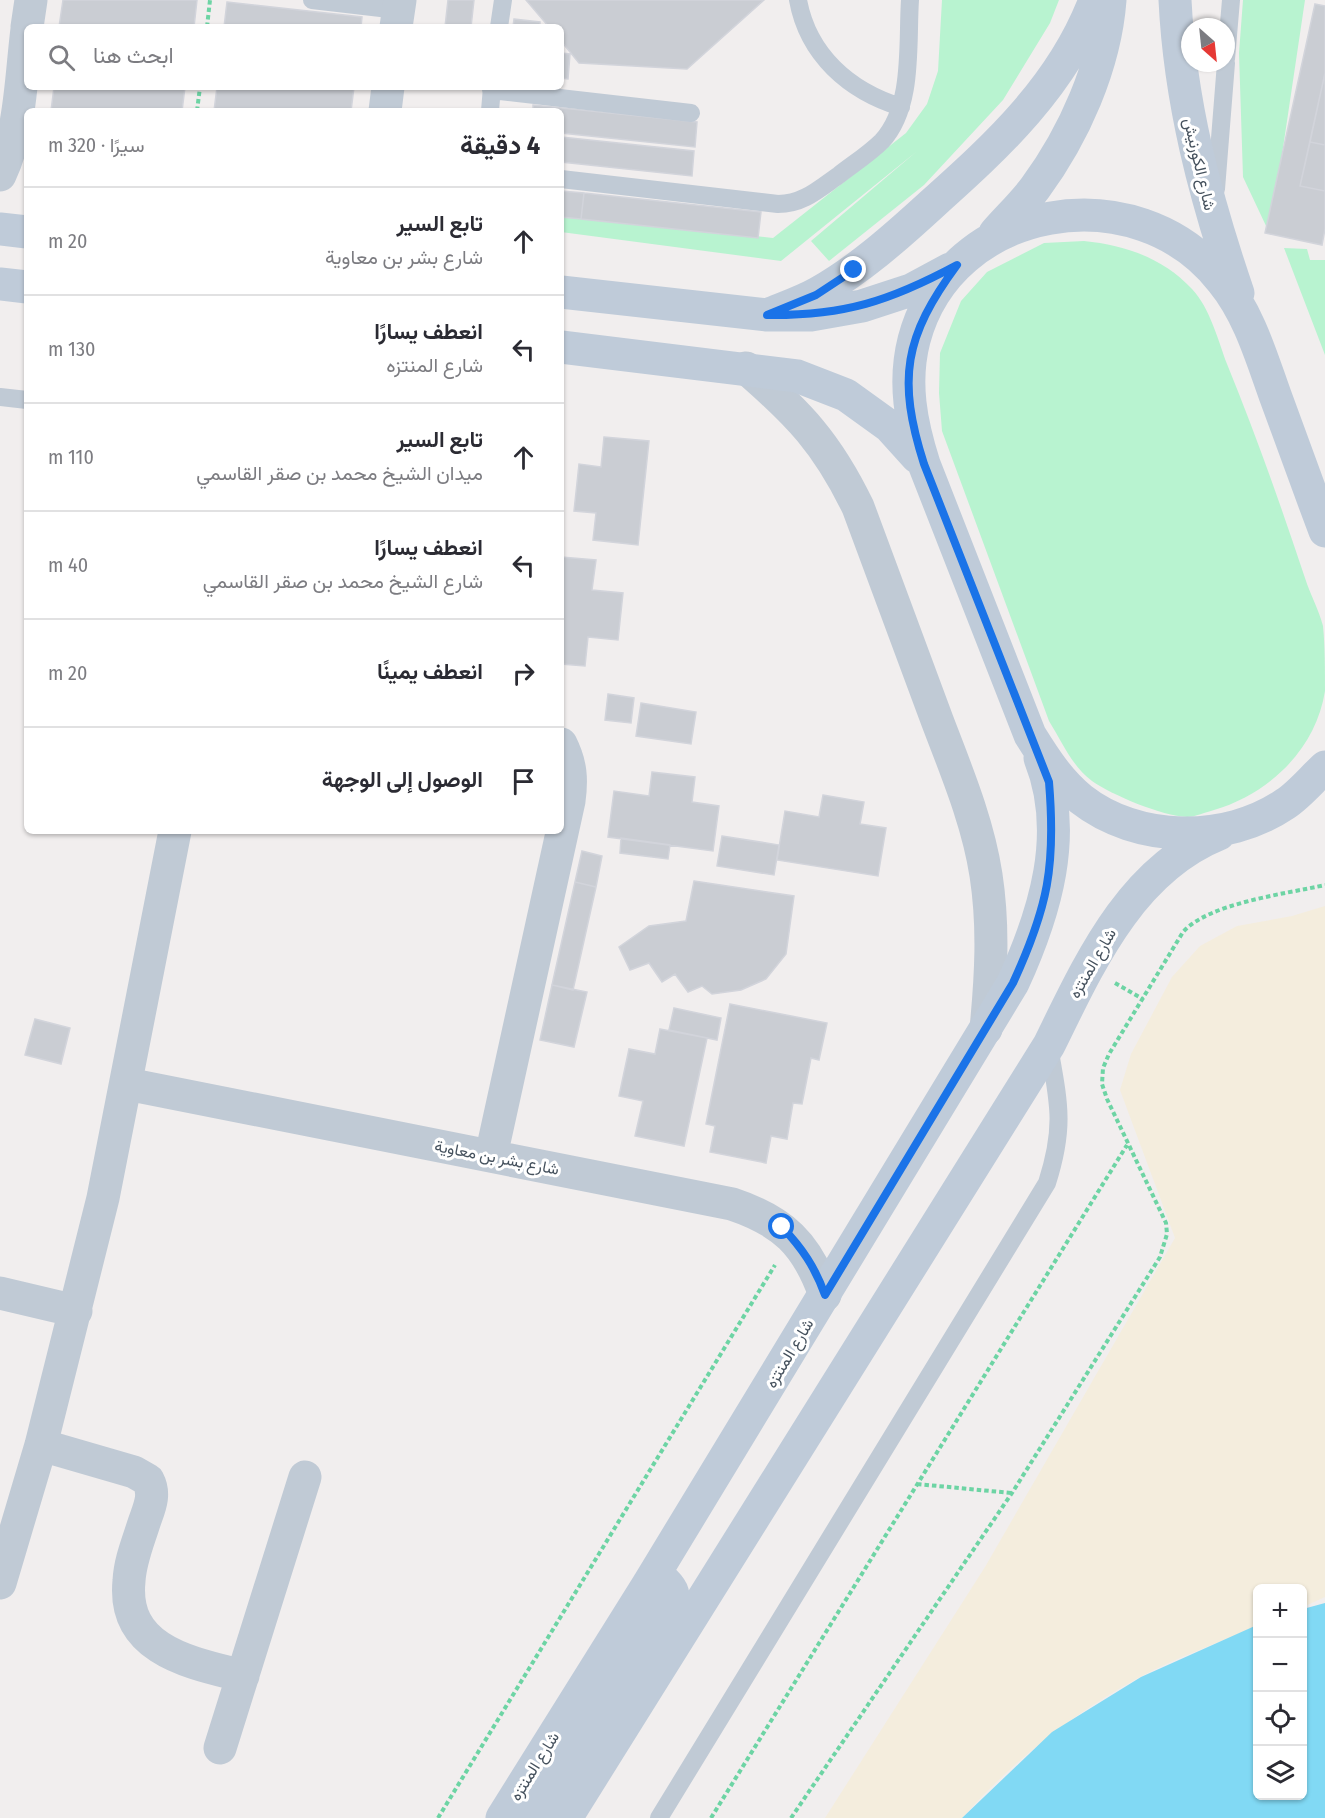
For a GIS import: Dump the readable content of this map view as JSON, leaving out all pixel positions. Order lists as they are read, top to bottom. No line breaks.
{"streets":{"main road":["شارع الكورنيش","شارع المنتزه"],"street":["شارع بشر بن معاوية"]},"crossings":[["شارع المنتزه","شارع بشر بن معاوية"]],"north":"bottom right","page":{"search":"ابحث هنا","heading":["4 دقيقة","سيرًا · 320 m"],"list":[["تابع السير","شارع بشر بن معاوية","20 m"],["انعطف يسارًا","شارع المنتزه","130 m"],["تابع السير","ميدان الشيخ محمد بن صقر القاسمي","110 m"],["انعطف يسارًا","شارع الشيخ محمد بن صقر القاسمي","40 m"],["انعطف يمينًا","20 m"],"الوصول إلى الوجهة"],"map_buttons":["+","−"]}}
